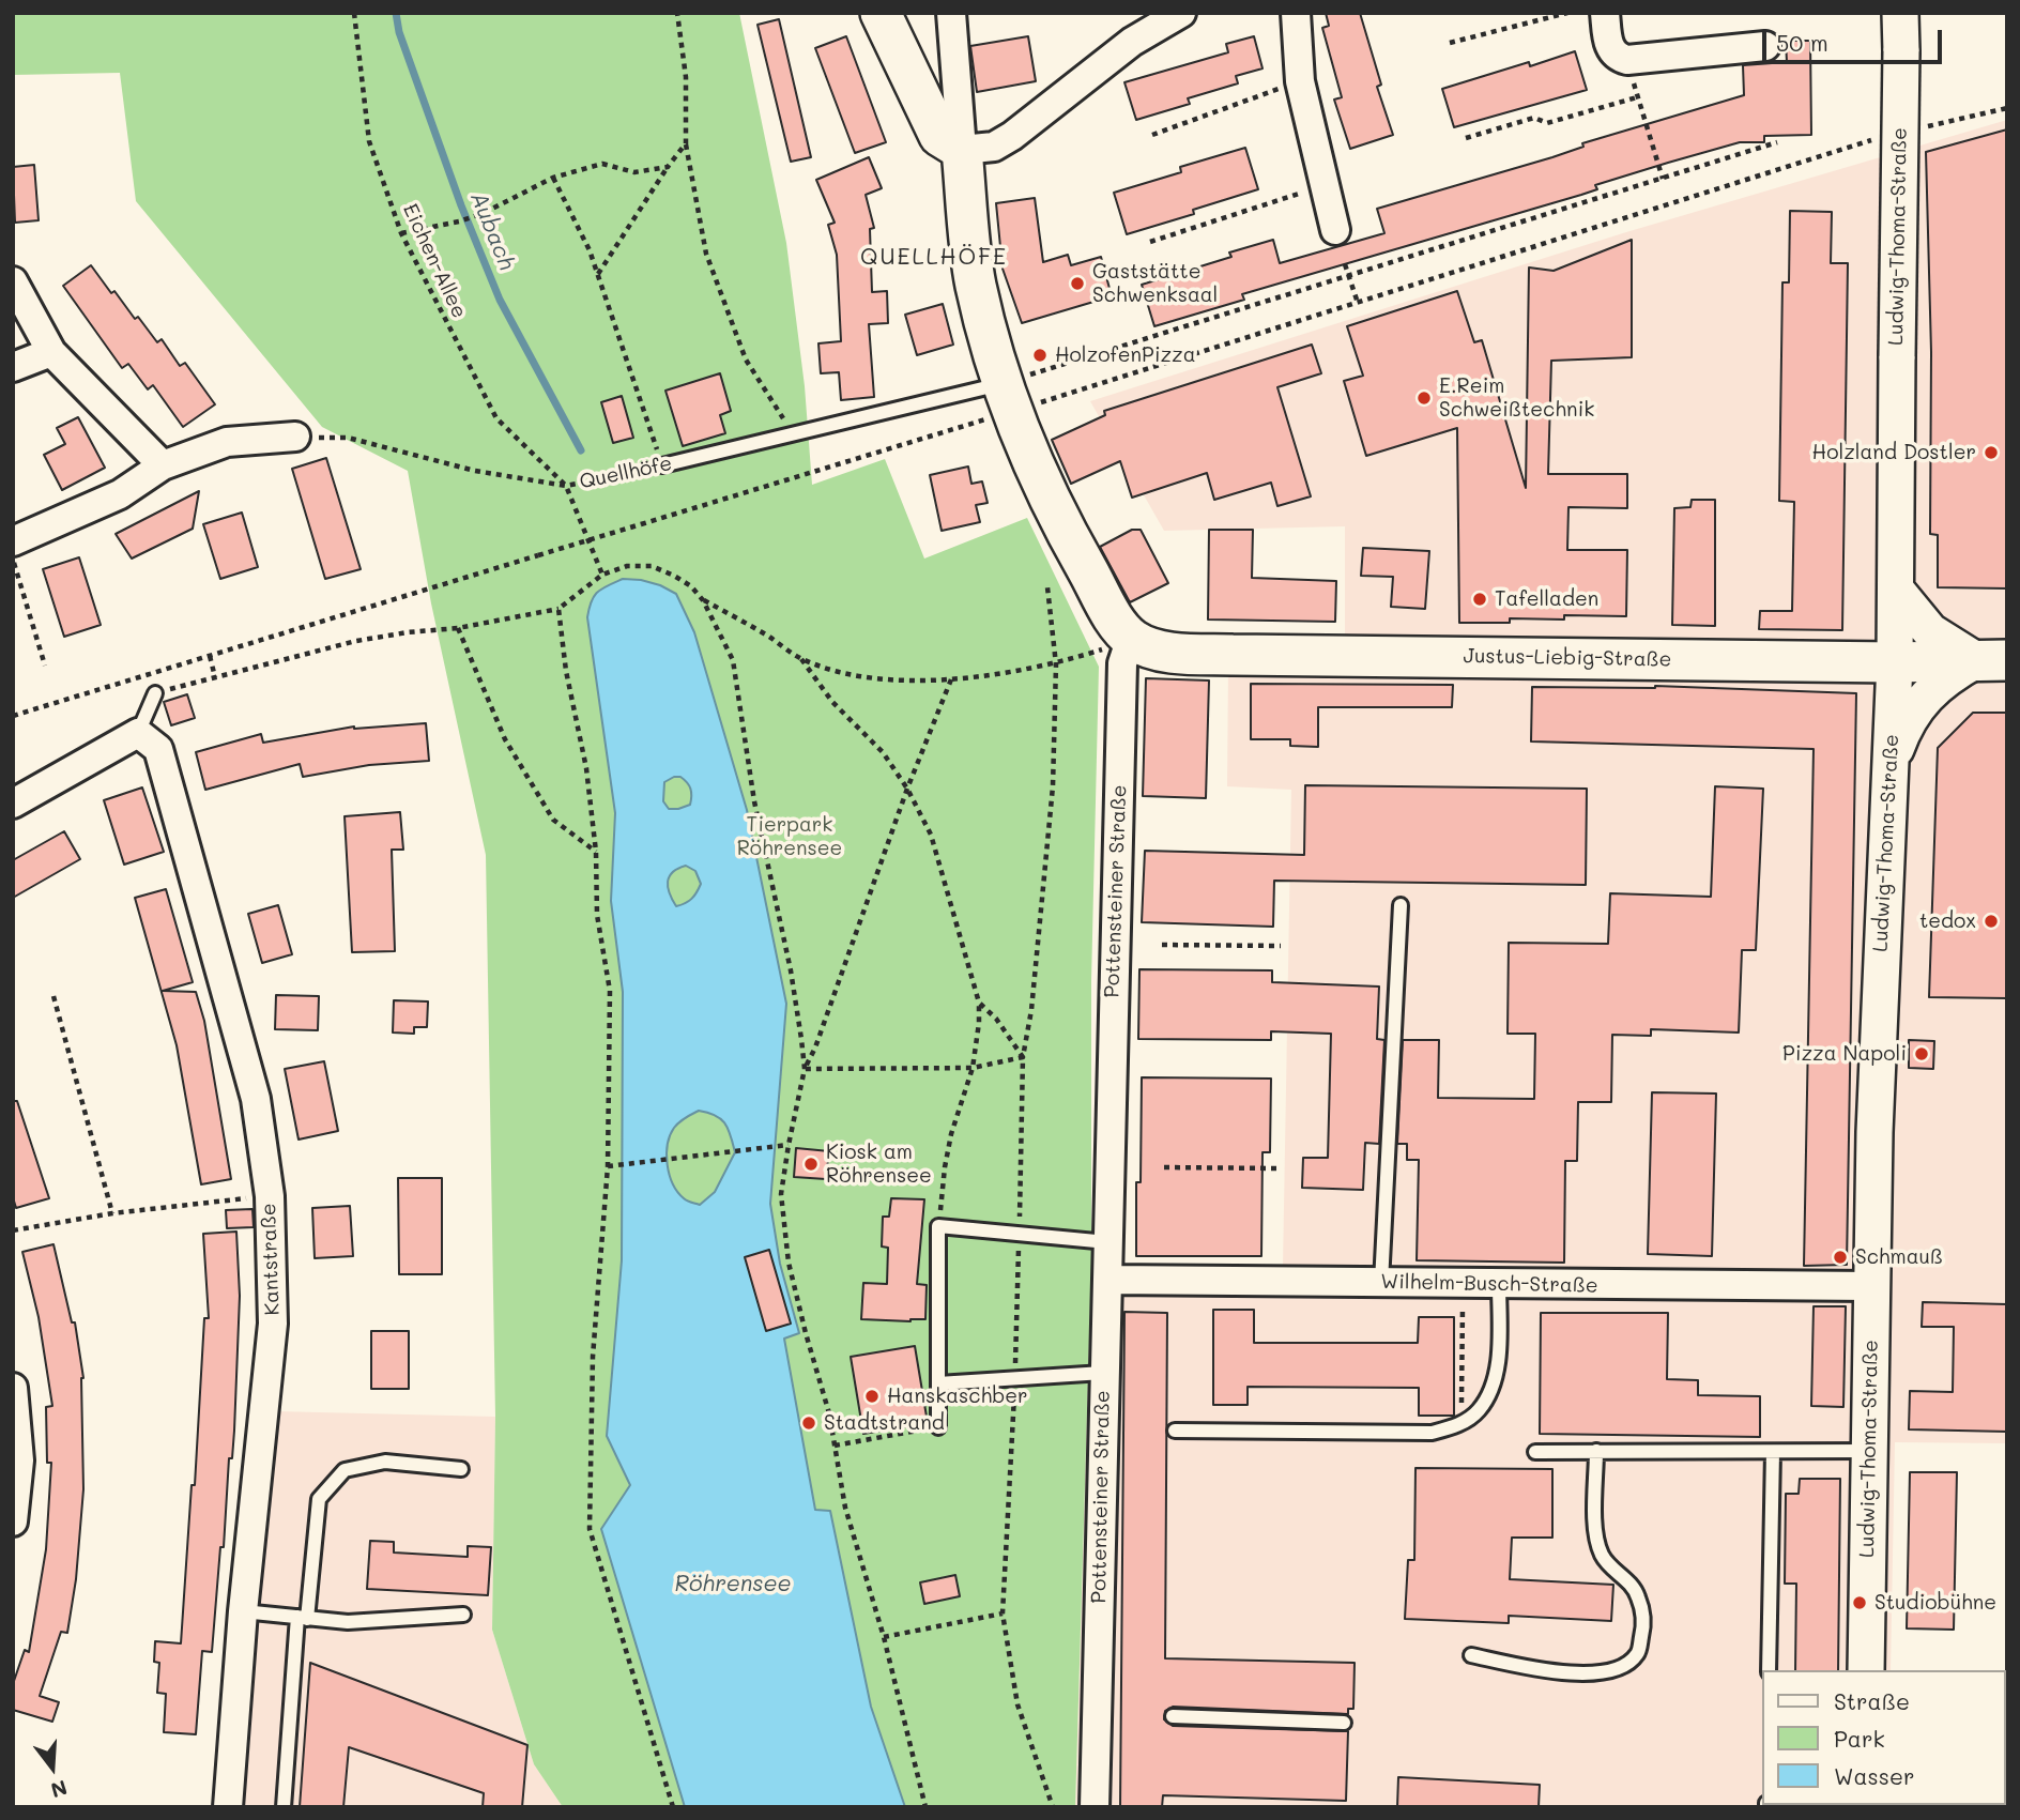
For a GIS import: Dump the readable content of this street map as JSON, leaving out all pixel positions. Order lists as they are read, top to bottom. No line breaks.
{"streets":{"main road":["Justus-Liebig-Straße"],"street":["Ludwig-Thoma-Straße","Pottensteiner Straße","Kantstraße","Wilhelm-Busch-Straße"],"lane":["Quellhöfe"],"path":["Eichen-Allee"]},"crossings":[["Ludwig-Thoma-Straße","Justus-Liebig-Straße"],["Ludwig-Thoma-Straße","Wilhelm-Busch-Straße"],["Eichen-Allee","Quellhöfe"],["Justus-Liebig-Straße","Pottensteiner Straße"],["Pottensteiner Straße","Wilhelm-Busch-Straße"]],"districts":["QUELLHÖFE"],"water":["Aubach","Röhrensee"],"parks":["Tierpark Röhrensee"],"places":["Gaststätte Schwenksaal","HolzofenPizza","E.Reim Schweißtechnik","Holzland Dostler","Tafelladen","tedox","Pizza Napoli","Kiosk am Röhrensee","Schmauß","Hanskaschber","Stadtstrand","Studiobühne"],"legend":["Straße","Park","Wasser"],"scale_bar":"50 m","north":"bottom"}
